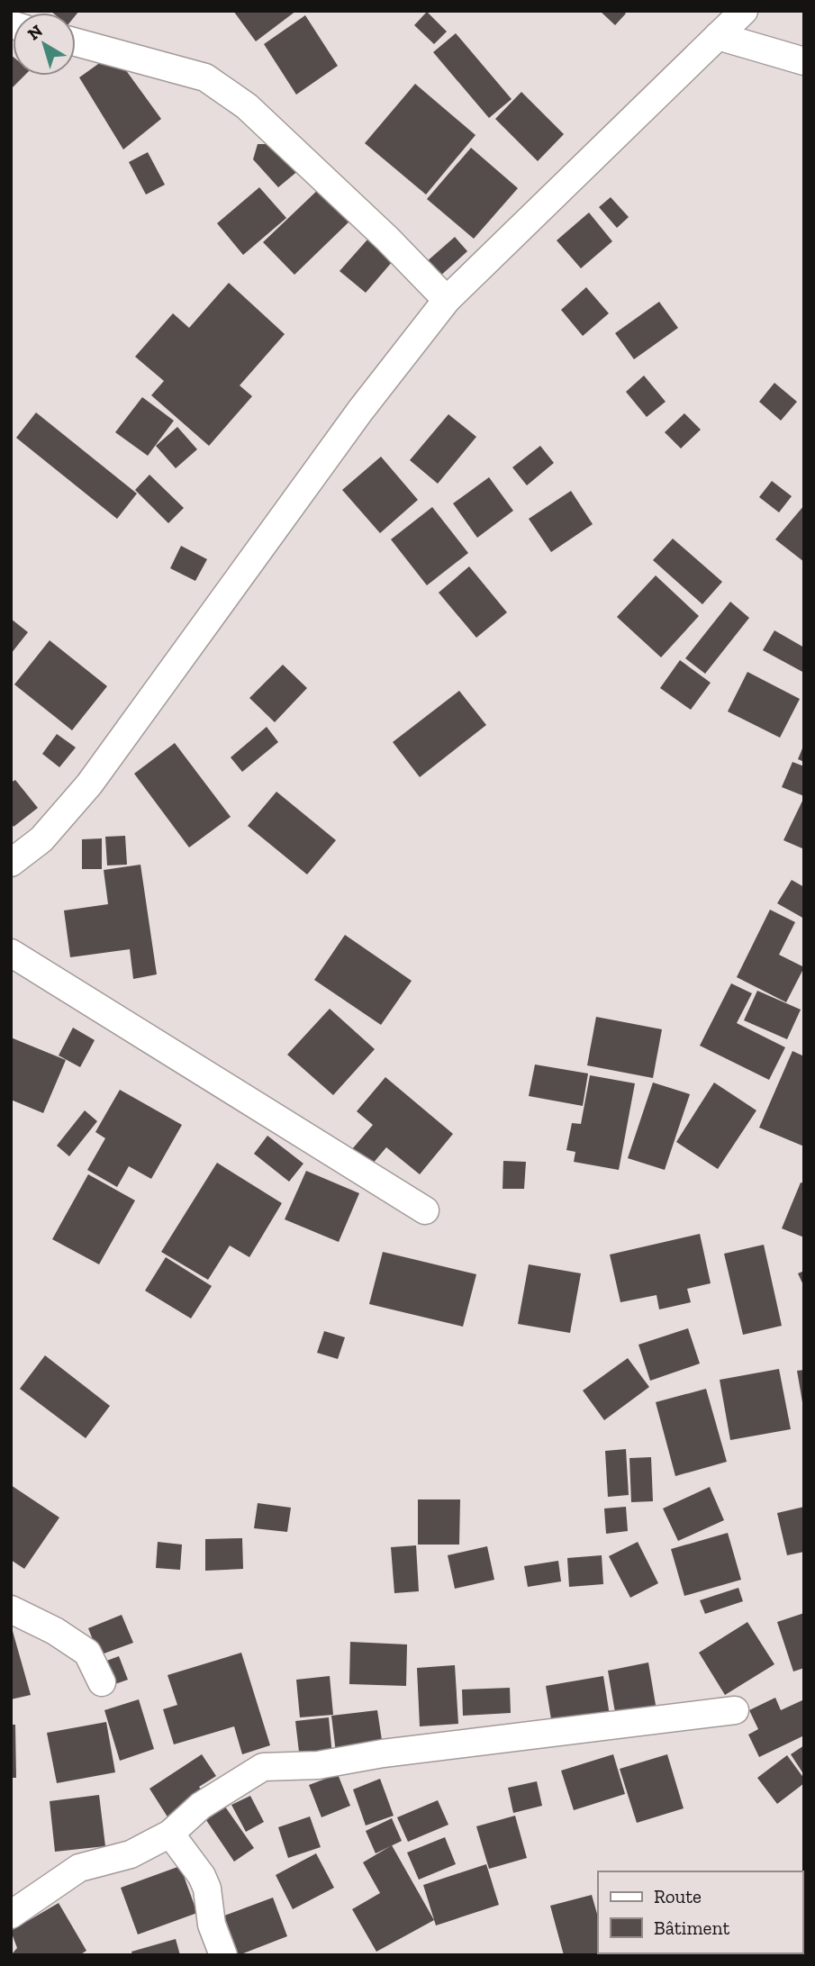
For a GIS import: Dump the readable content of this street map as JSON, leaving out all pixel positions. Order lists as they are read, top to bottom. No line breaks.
{"legend":["Route","Bâtiment"],"north":"top left"}
